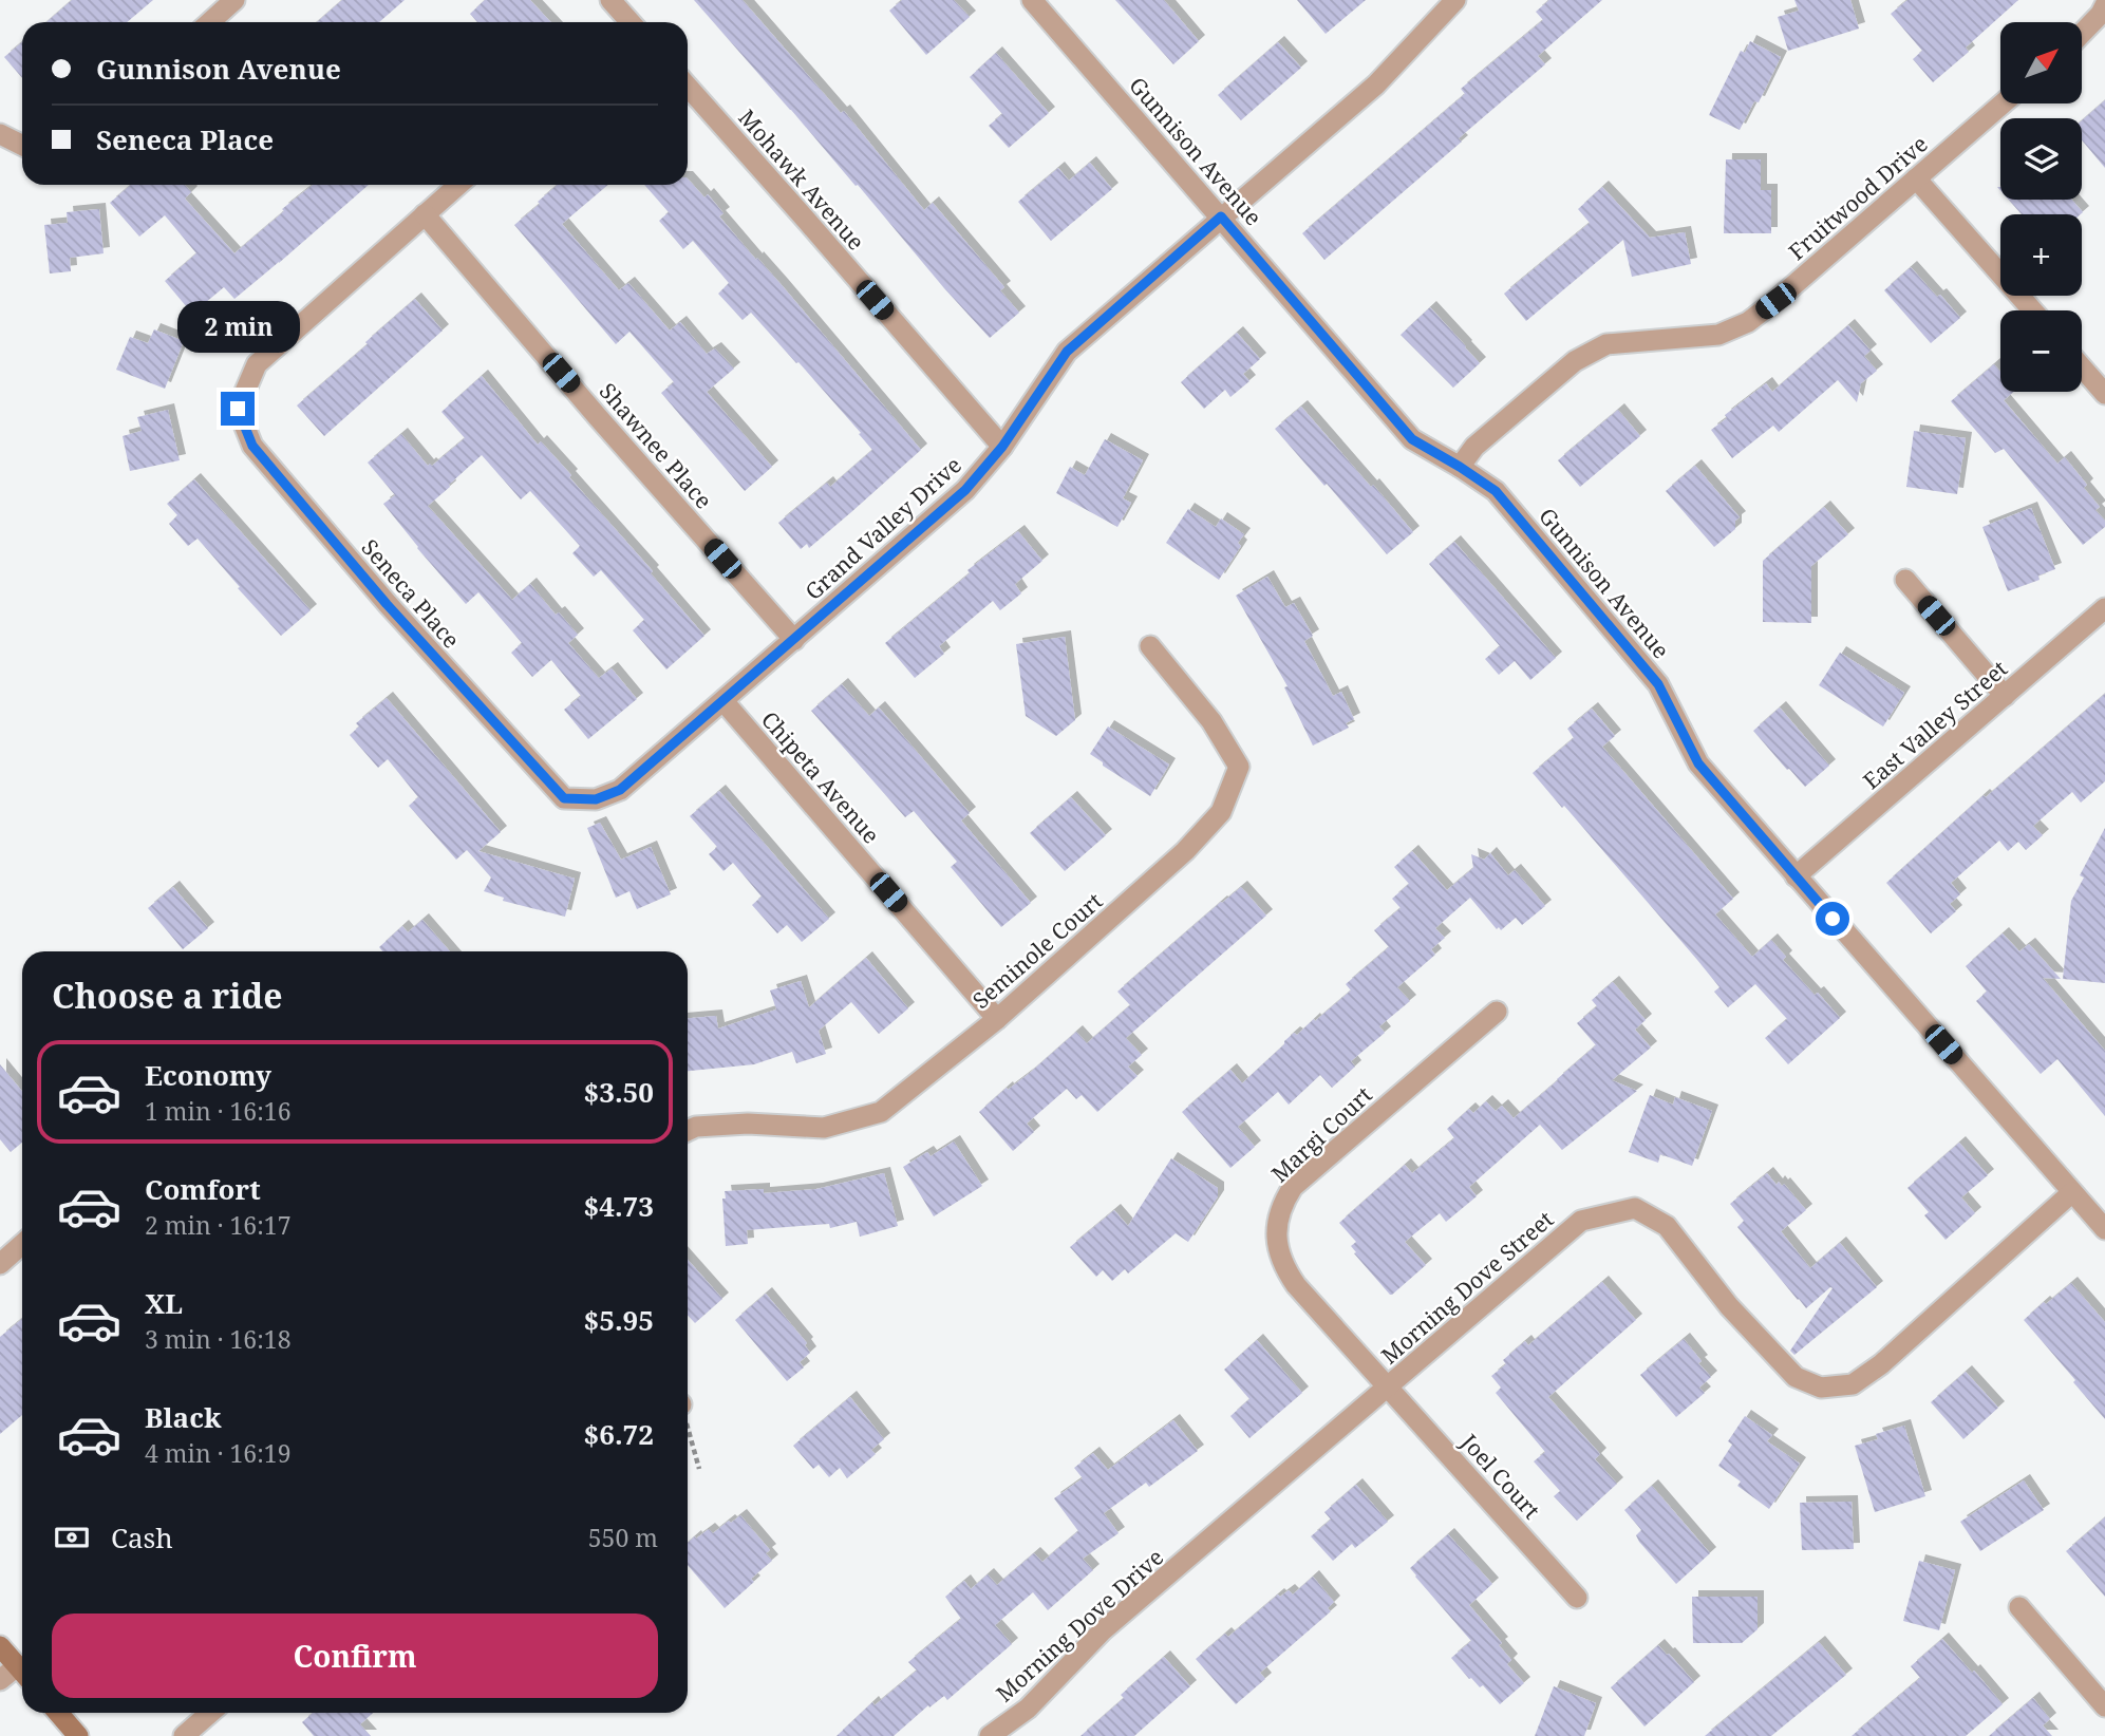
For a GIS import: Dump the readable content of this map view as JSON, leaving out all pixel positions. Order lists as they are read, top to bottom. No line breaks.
{"streets":{"street":["Gunnison Avenue","Mohawk Avenue","Fruitwood Drive","Shawnee Place","Grand Valley Drive","Seneca Place","East Valley Street","Chipeta Avenue","Seminole Court","Margi Court","Morning Dove Street","Joel Court","Morning Dove Drive"]},"crossings":[["Gunnison Avenue","Fruitwood Drive"],["Gunnison Avenue","Grand Valley Drive"],["Gunnison Avenue","East Valley Street"],["Gunnison Avenue","Morning Dove Street"],["Mohawk Avenue","Grand Valley Drive"],["Shawnee Place","Grand Valley Drive"],["Shawnee Place","Seneca Place"],["Grand Valley Drive","Seneca Place"],["Grand Valley Drive","Chipeta Avenue"],["Chipeta Avenue","Seminole Court"],["Margi Court","Morning Dove Street"],["Margi Court","Joel Court"],["Morning Dove Street","Joel Court"],["Morning Dove Street","Morning Dove Drive"]],"north":"top right","page":{"map_buttons":["+","−"],"banner":["Gunnison Avenue","Seneca Place"],"bubble":"2 min","heading":"Choose a ride","list":[{"name":"Economy","note":"1 min · 16:16","value":"$3.50"},{"name":"Comfort","note":"2 min · 16:17","value":"$4.73"},{"name":"XL","note":"3 min · 16:18","value":"$5.95"},{"name":"Black","note":"4 min · 16:19","value":"$6.72"}],"pay":["Cash","550 m"],"buttons":"Confirm"}}
